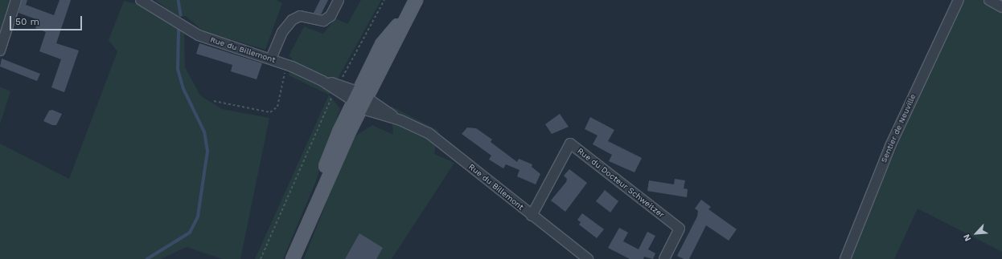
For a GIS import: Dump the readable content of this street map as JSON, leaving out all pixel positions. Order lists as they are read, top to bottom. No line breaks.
{"streets":{"street":["Rue du Billemont","Sentier de Neuville","Rue du Docteur Schweitzer"]},"crossings":[["Rue du Billemont","Rue du Docteur Schweitzer"]],"scale_bar":"50 m","north":"bottom left"}
